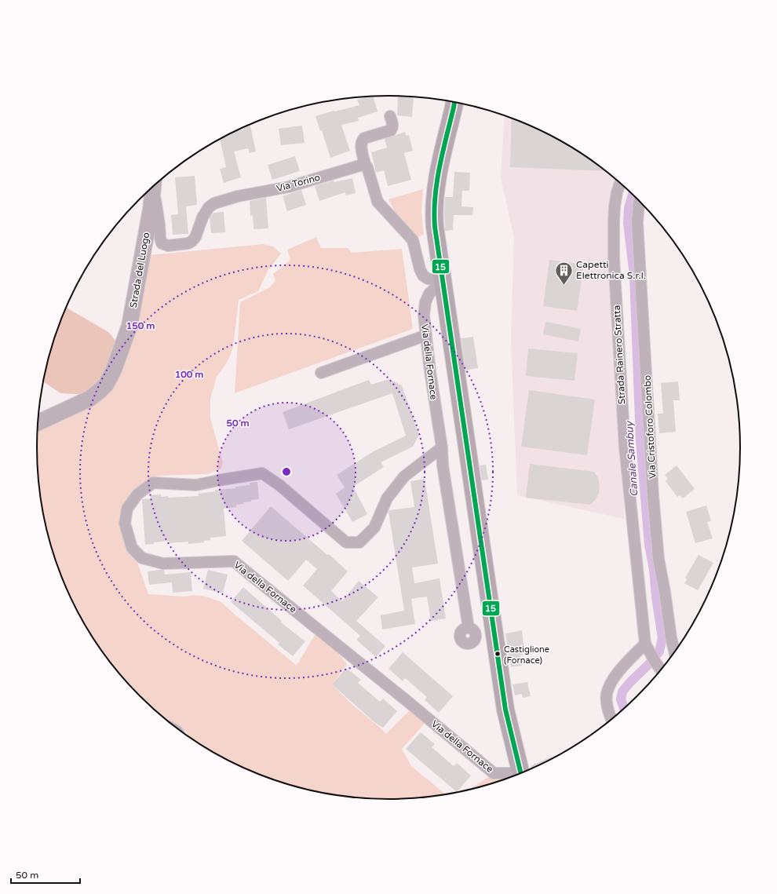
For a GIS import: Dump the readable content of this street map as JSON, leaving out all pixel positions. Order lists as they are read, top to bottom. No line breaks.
{"streets":{"street":["Via Torino","Strada del Luogo","Strada Rainero Stratta","Via della Fornace","Via Cristoforo Colombo"]},"water":["Canale Sambuy"],"places":{"building":["Capetti Elettronica S.r.l."],"other":["Castiglione (Fornace)"]},"lines":["transit line 15"],"scale_bar":"50 m","rings":["150 m","100 m","50 m"]}
